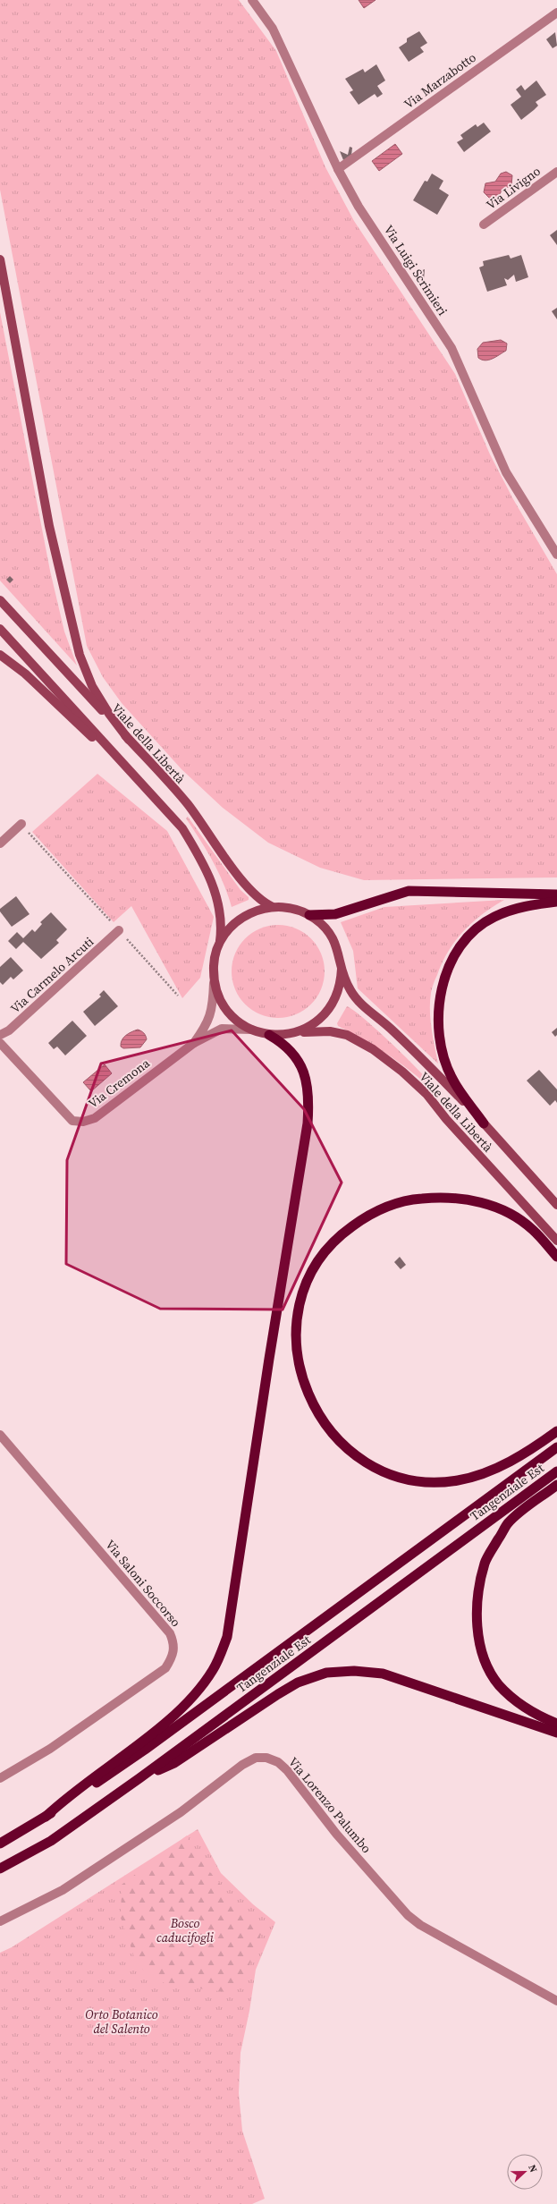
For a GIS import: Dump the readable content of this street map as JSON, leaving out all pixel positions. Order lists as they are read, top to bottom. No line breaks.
{"streets":{"highway":["Tangenziale Est"],"main road":["Viale della Libertà"],"street":["Via Marzabotto","Via Livigno","Via Luigi Scrimieri","Via Carmelo Arcuti","Via Cremona","Via Saloni Soccorso","Via Lorenzo Palumbo"]},"crossings":[["Via Marzabotto","Via Luigi Scrimieri"],["Viale della Libertà","Via Cremona"]],"parks":["Bosco caducifogli","Orto Botanico del Salento"],"north":"right"}
